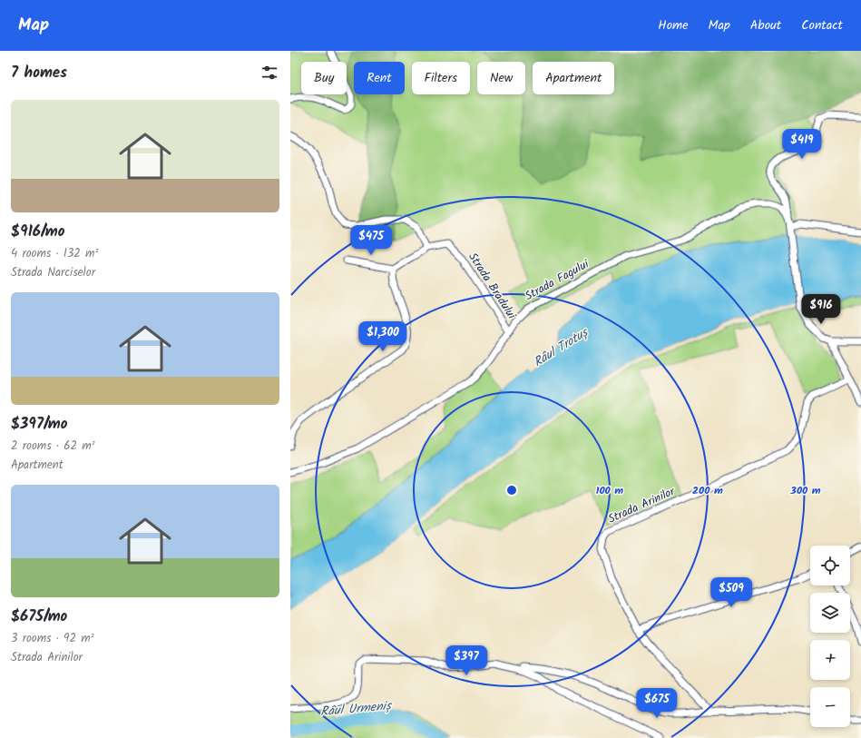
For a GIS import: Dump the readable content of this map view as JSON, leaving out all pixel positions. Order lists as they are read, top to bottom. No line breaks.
{"streets":{"street":["Strada Fagului","Strada Bradului","Strada Arinilor"]},"crossings":[["Strada Fagului","Strada Bradului"]],"water":["Râul Trotuș","Râul Urmeniș"],"page":{"header":"Map","nav":["Home","Map","About","Contact"],"heading":"7 homes","chip":["Buy","Rent","Filters","New","Apartment"],"list":[{"name":"$916/mo","note":"4 rooms · 132 m² · Strada Narciselor"},{"name":"$397/mo","note":"2 rooms · 62 m² · Apartment"},{"name":"$675/mo","note":"3 rooms · 92 m² · Strada Arinilor"}],"price":["$419","$475","$916","$1,300","$509","$397","$675"],"map_buttons":["+","−"]},"rings":["100 m","200 m","300 m"]}
